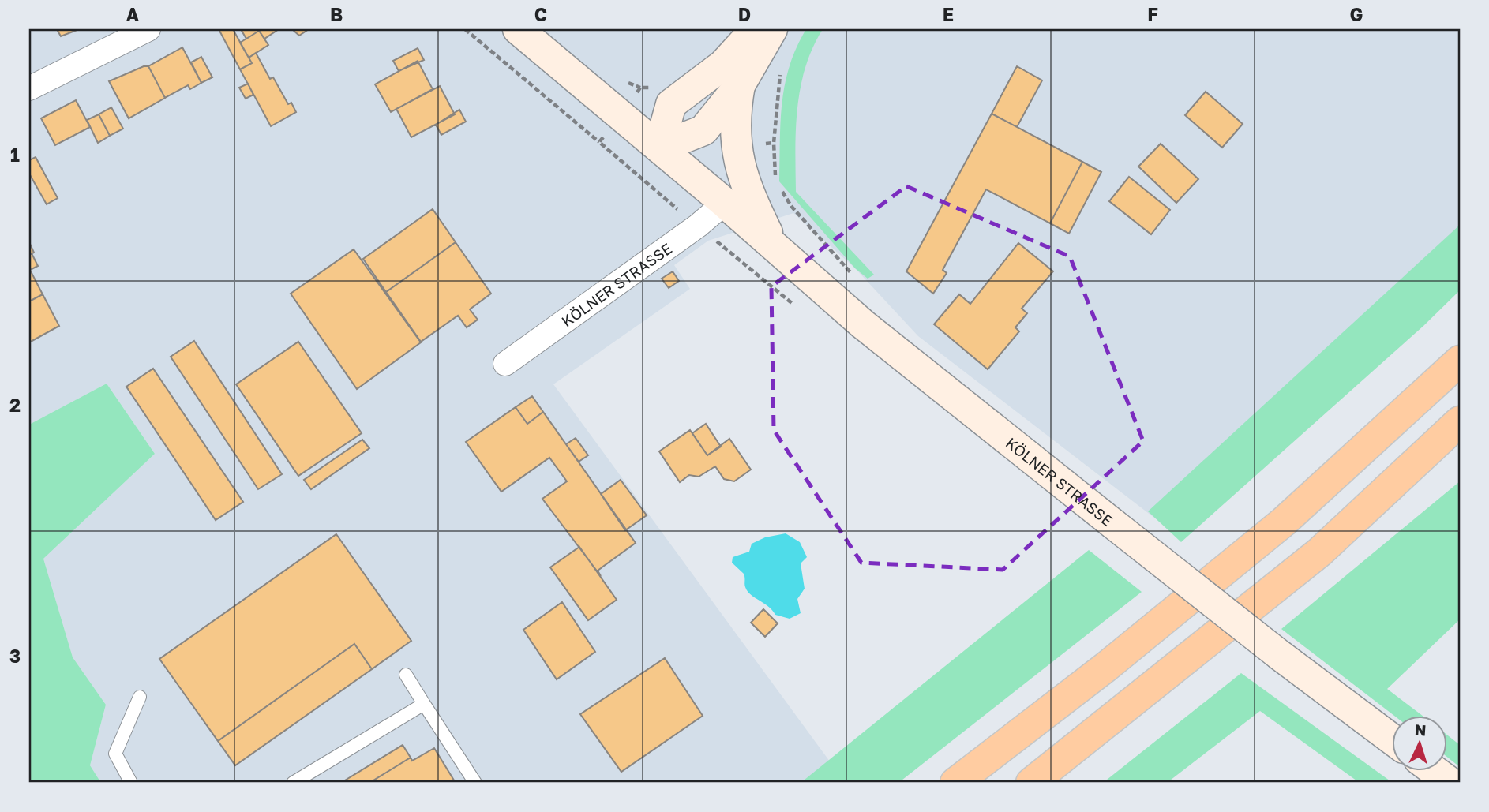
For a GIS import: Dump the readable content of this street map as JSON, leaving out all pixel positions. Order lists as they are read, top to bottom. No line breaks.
{"streets":{"main road":["KÖLNER STRASSE"]},"north":"top","grid":{"columns":["A","B","C","D","E","F","G"],"rows":["1","2","3"]}}
